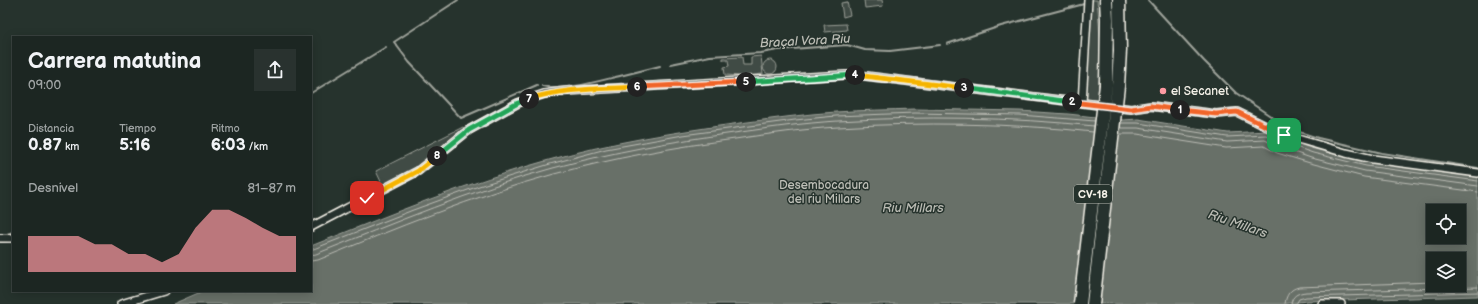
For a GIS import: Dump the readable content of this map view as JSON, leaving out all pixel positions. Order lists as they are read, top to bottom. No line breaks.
{"streets":{"main road":["CV-18"]},"water":["Braçal Vora Riu","Riu Millars"],"parks":["Desembocadura del riu Millars"],"places":["el Secanet"],"page":{"heading":["Carrera matutina","09:00"],"pins":["4","5","6","3","7","2","1","8"],"stats":[["Distancia","0.87 km"],["Tiempo","5:16"],["Ritmo","6:03 /km"]],"chart":["Desnivel","81–87 m"]}}
